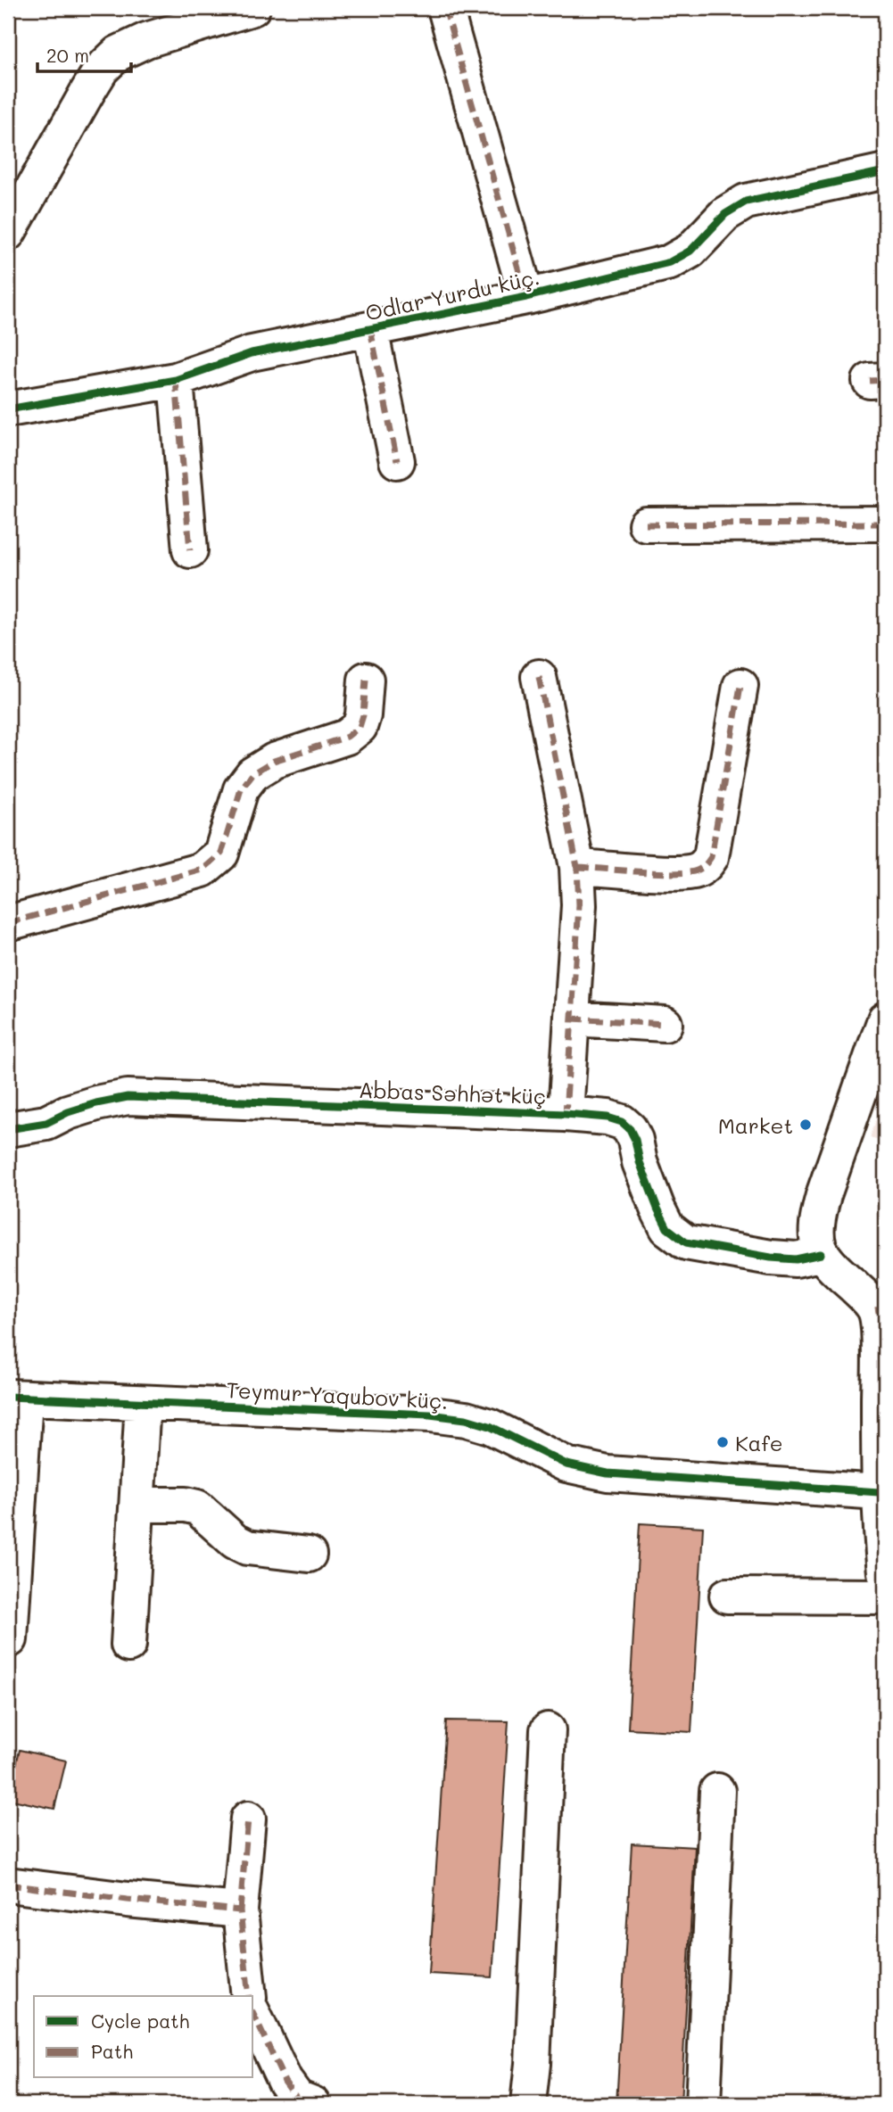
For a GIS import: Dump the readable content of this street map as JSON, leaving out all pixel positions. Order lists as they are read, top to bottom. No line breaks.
{"streets":{"street":["Odlar Yurdu küç.","Abbas Səhhət küç","Teymur Yaqubov küç."]},"places":["Market","Kafe"],"legend":["Cycle path","Path"],"scale_bar":"20 m"}
